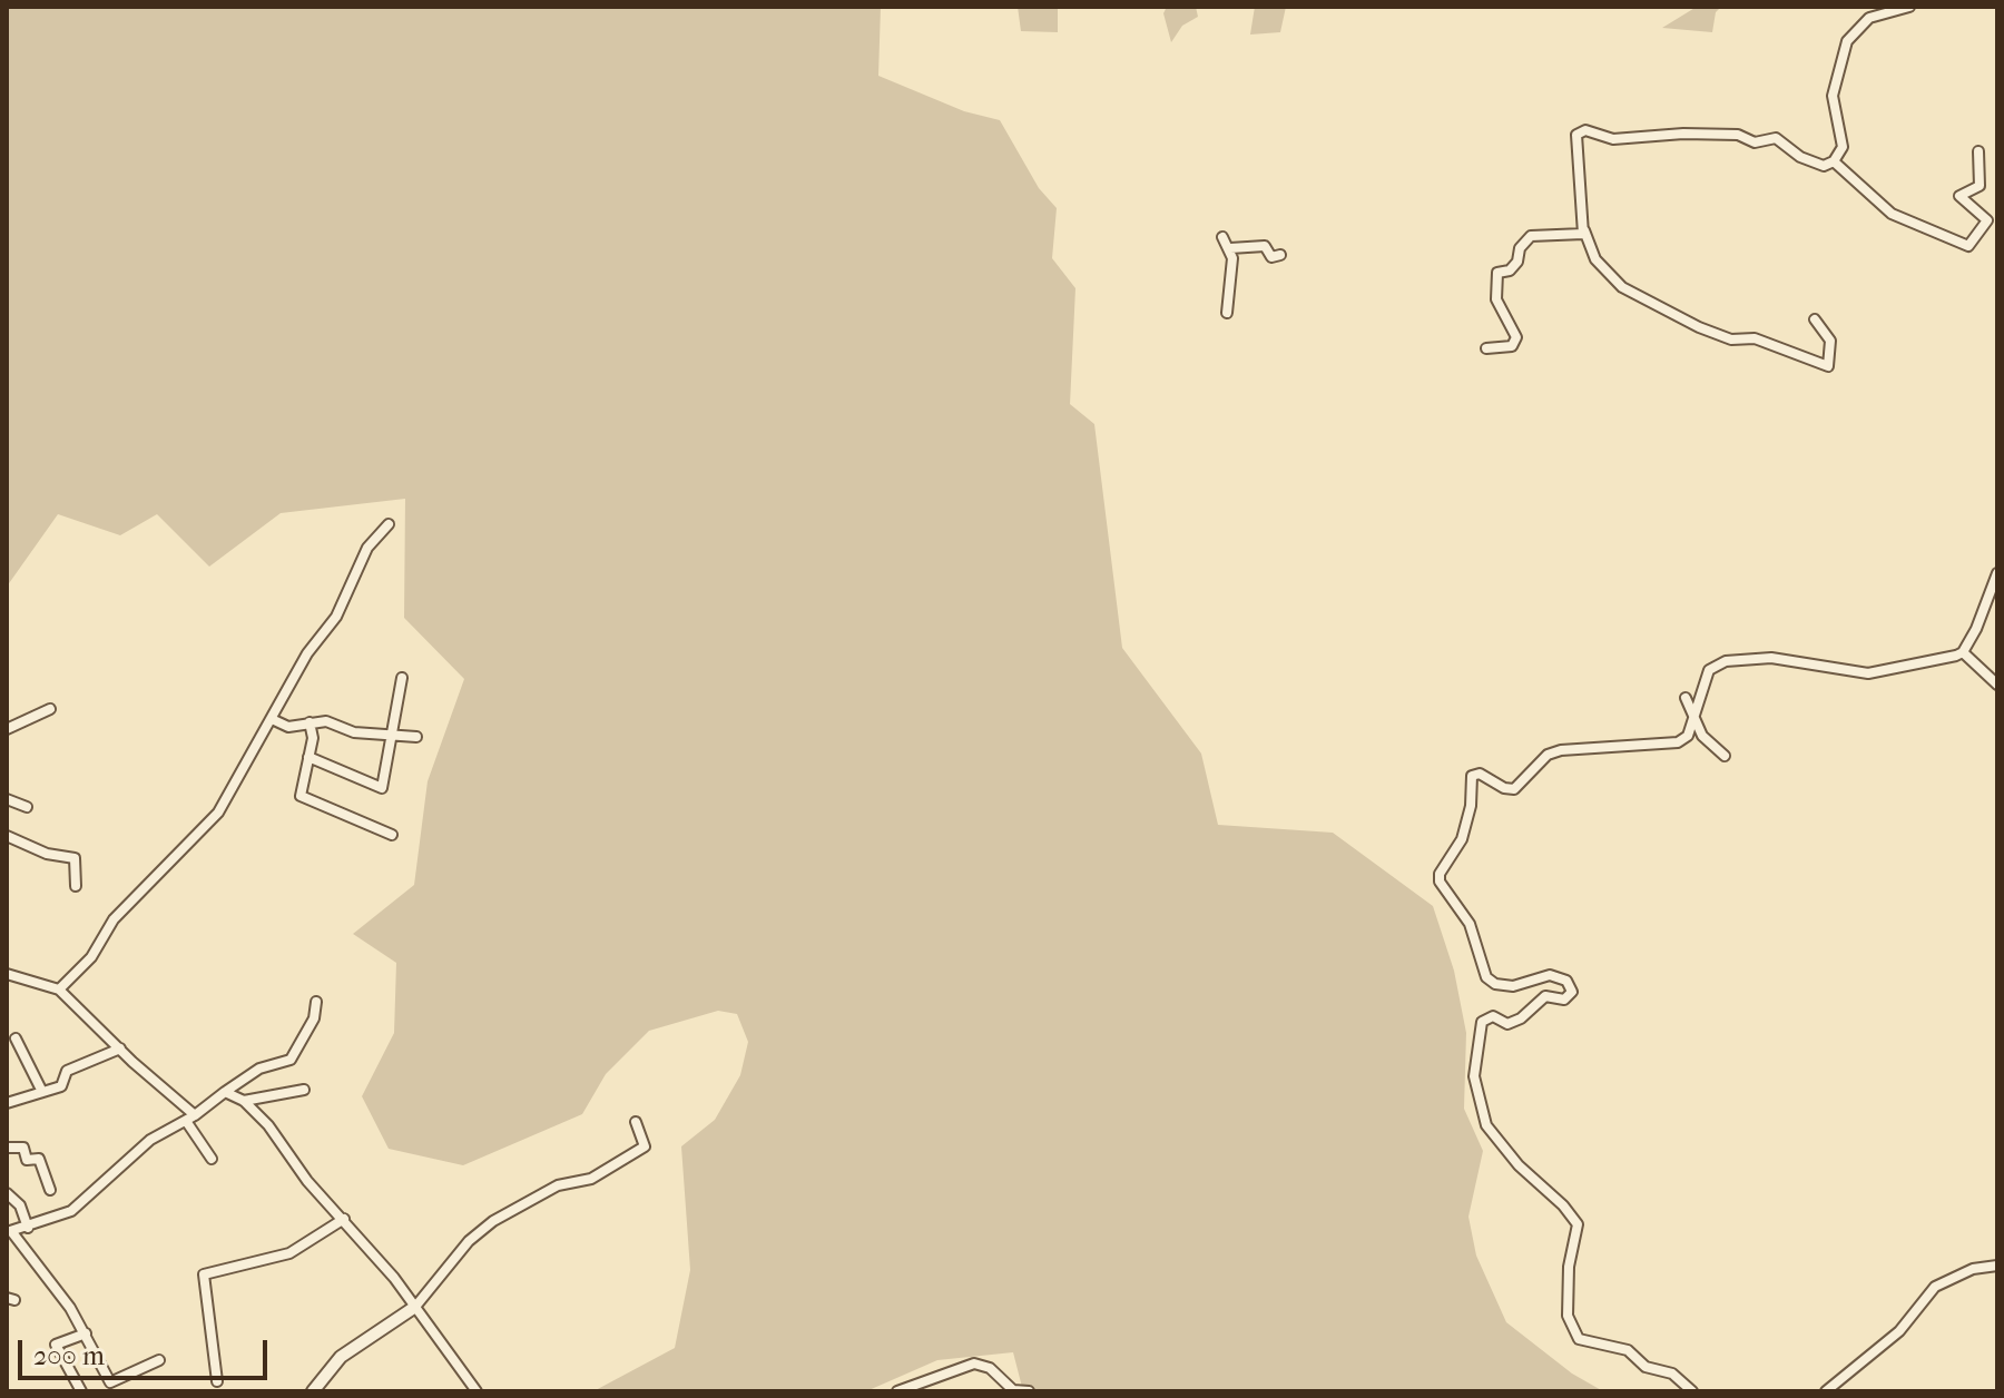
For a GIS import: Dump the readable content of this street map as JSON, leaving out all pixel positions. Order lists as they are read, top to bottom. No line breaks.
{"scale_bar":"200 m"}
